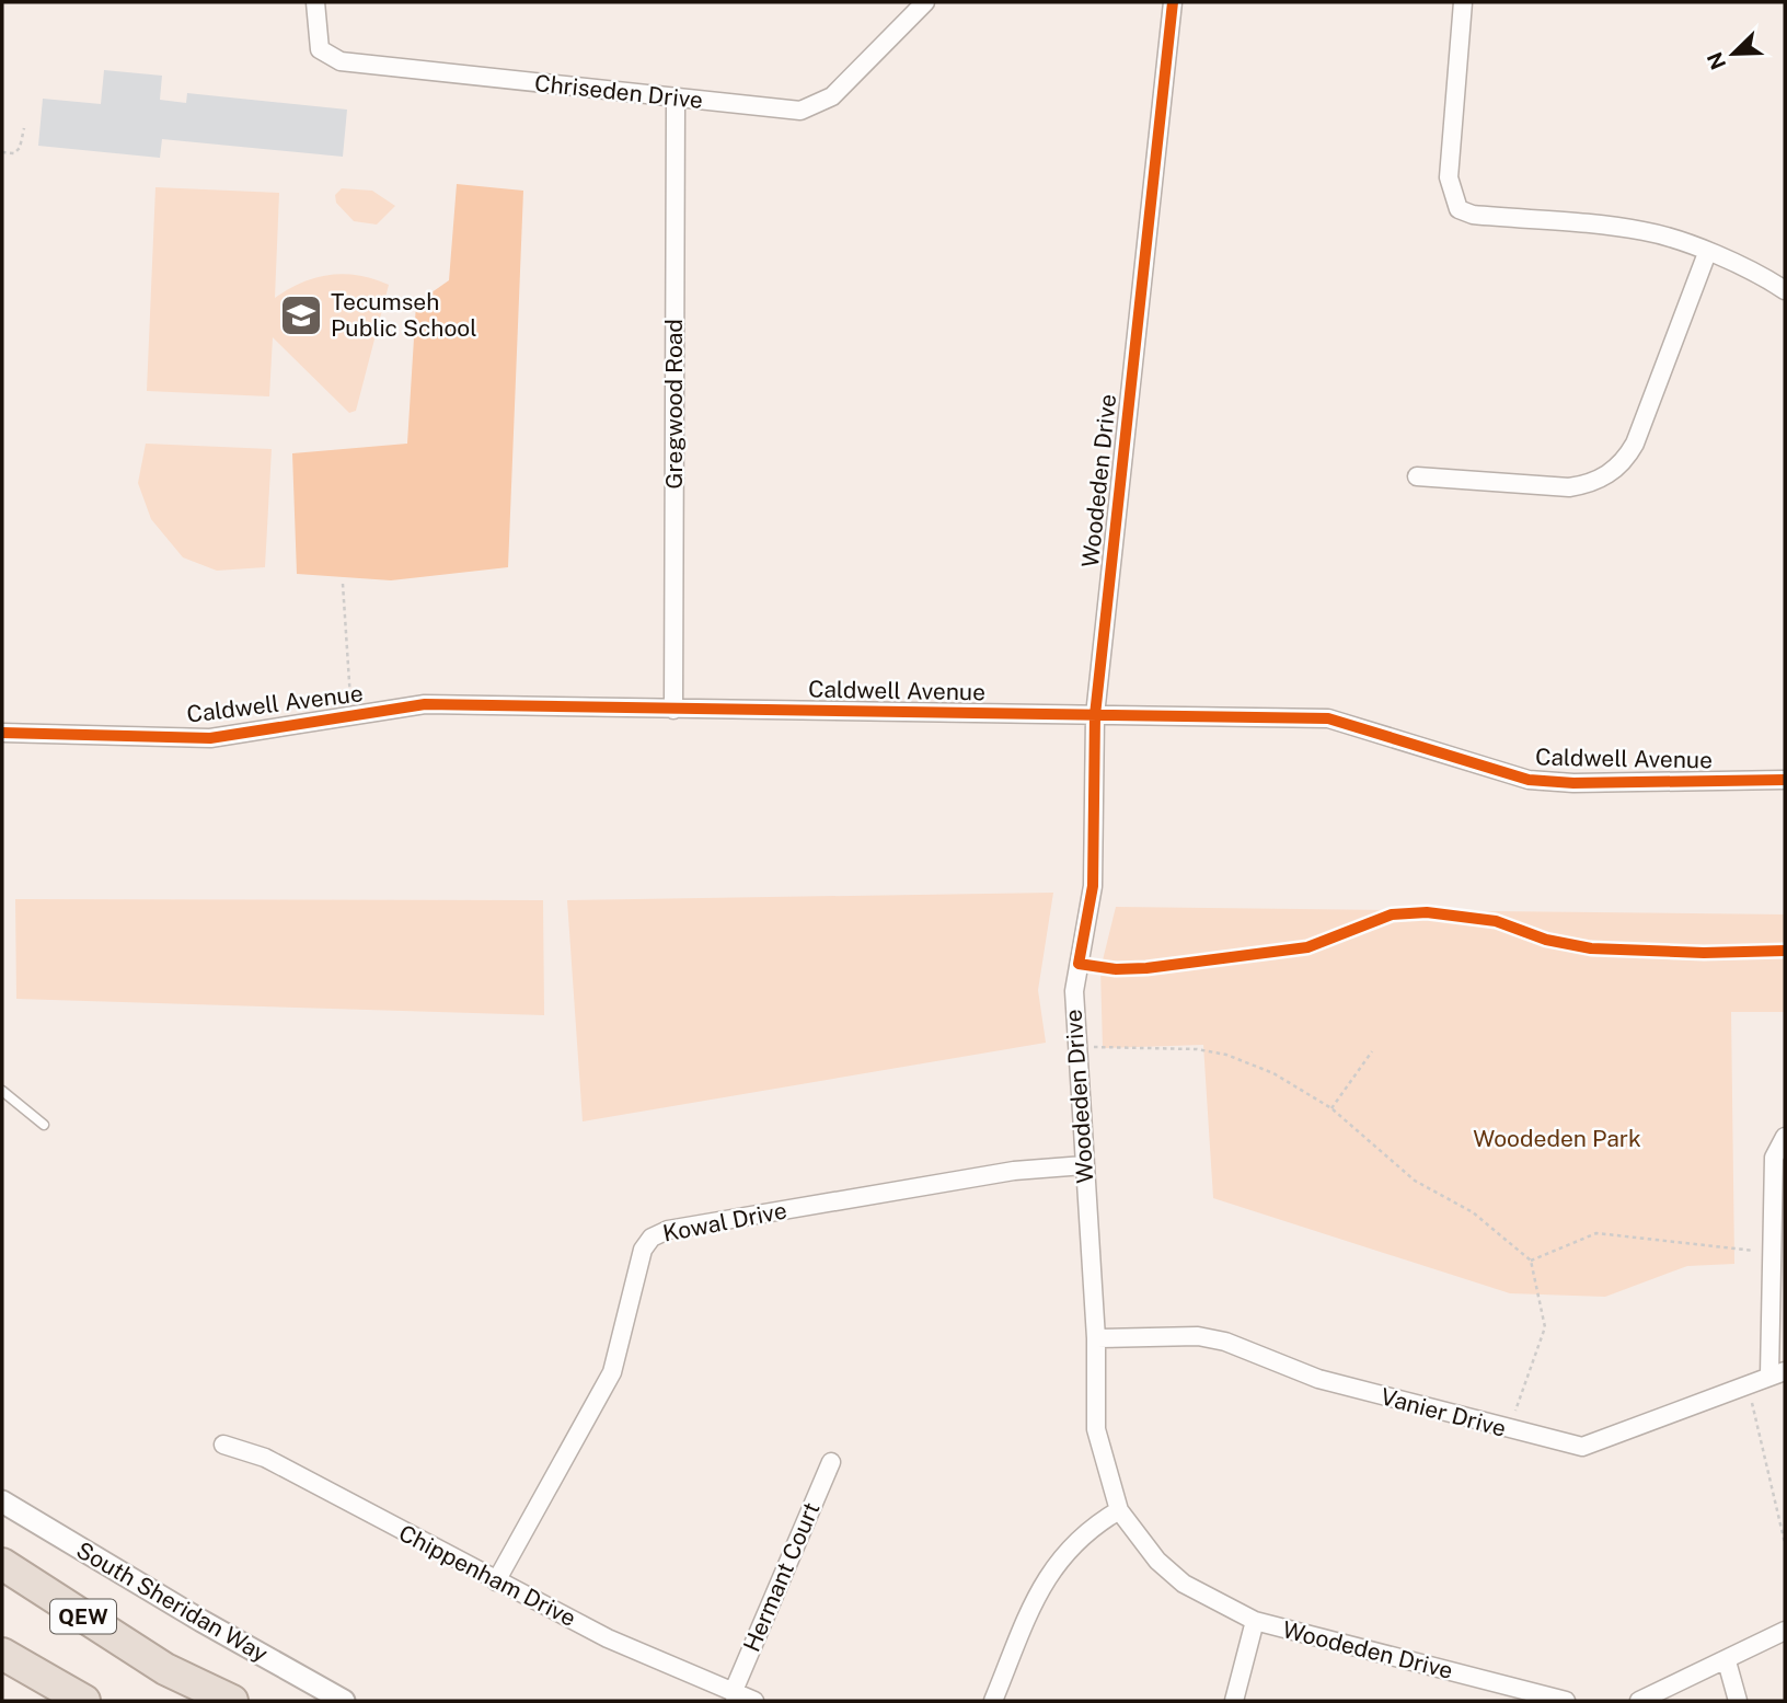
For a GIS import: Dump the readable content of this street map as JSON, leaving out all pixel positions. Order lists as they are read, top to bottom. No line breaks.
{"streets":{"highway":["QEW"],"street":["Chriseden Drive","Gregwood Road","Woodeden Drive","Caldwell Avenue","Kowal Drive","Vanier Drive","Chippenham Drive","Hermant Court","South Sheridan Way"]},"crossings":[["Chriseden Drive","Gregwood Road"],["Gregwood Road","Caldwell Avenue"],["Woodeden Drive","Caldwell Avenue"],["Woodeden Drive","Kowal Drive"],["Woodeden Drive","Vanier Drive"],["Kowal Drive","Chippenham Drive"],["Chippenham Drive","Hermant Court"]],"parks":["Woodeden Park"],"places":{"school or university":["Tecumseh Public School"]},"north":"bottom left"}
